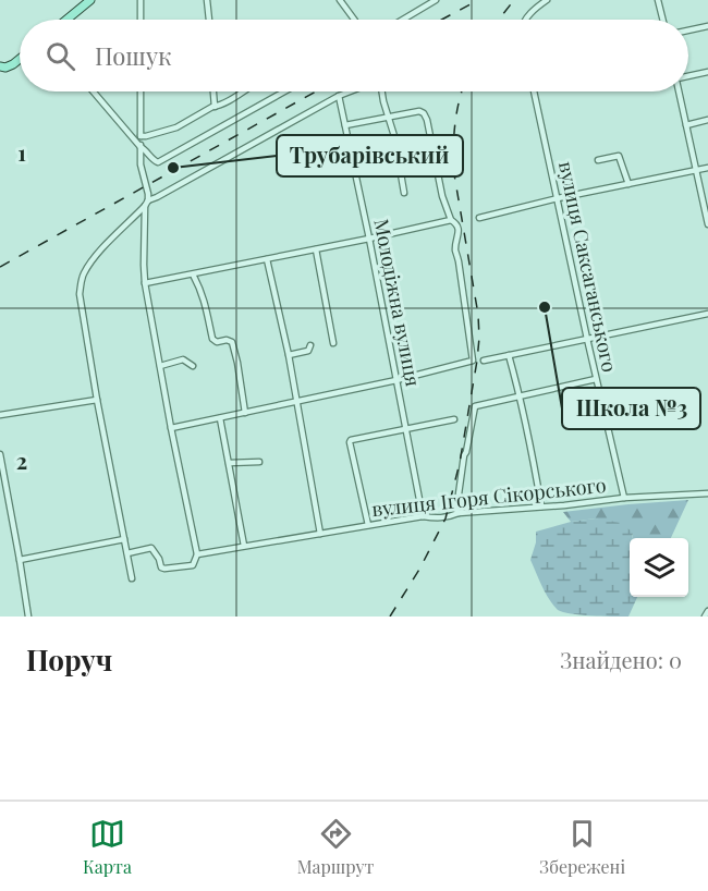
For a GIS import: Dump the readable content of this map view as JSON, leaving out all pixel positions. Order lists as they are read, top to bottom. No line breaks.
{"streets":{"street":["вулиця Саксаганського","Молодіжна вулиця","вулиця Ігоря Сікорського"]},"crossings":[["вулиця Саксаганського","вулиця Ігоря Сікорського"],["Молодіжна вулиця","вулиця Ігоря Сікорського"]],"places":["Трубарівський","Школа №3"],"page":{"search":"Пошук","heading":["Поруч","Знайдено: 0"],"nav":["Карта","Маршрут","Збережені"]},"grid":{"rows":["1","2"]}}
